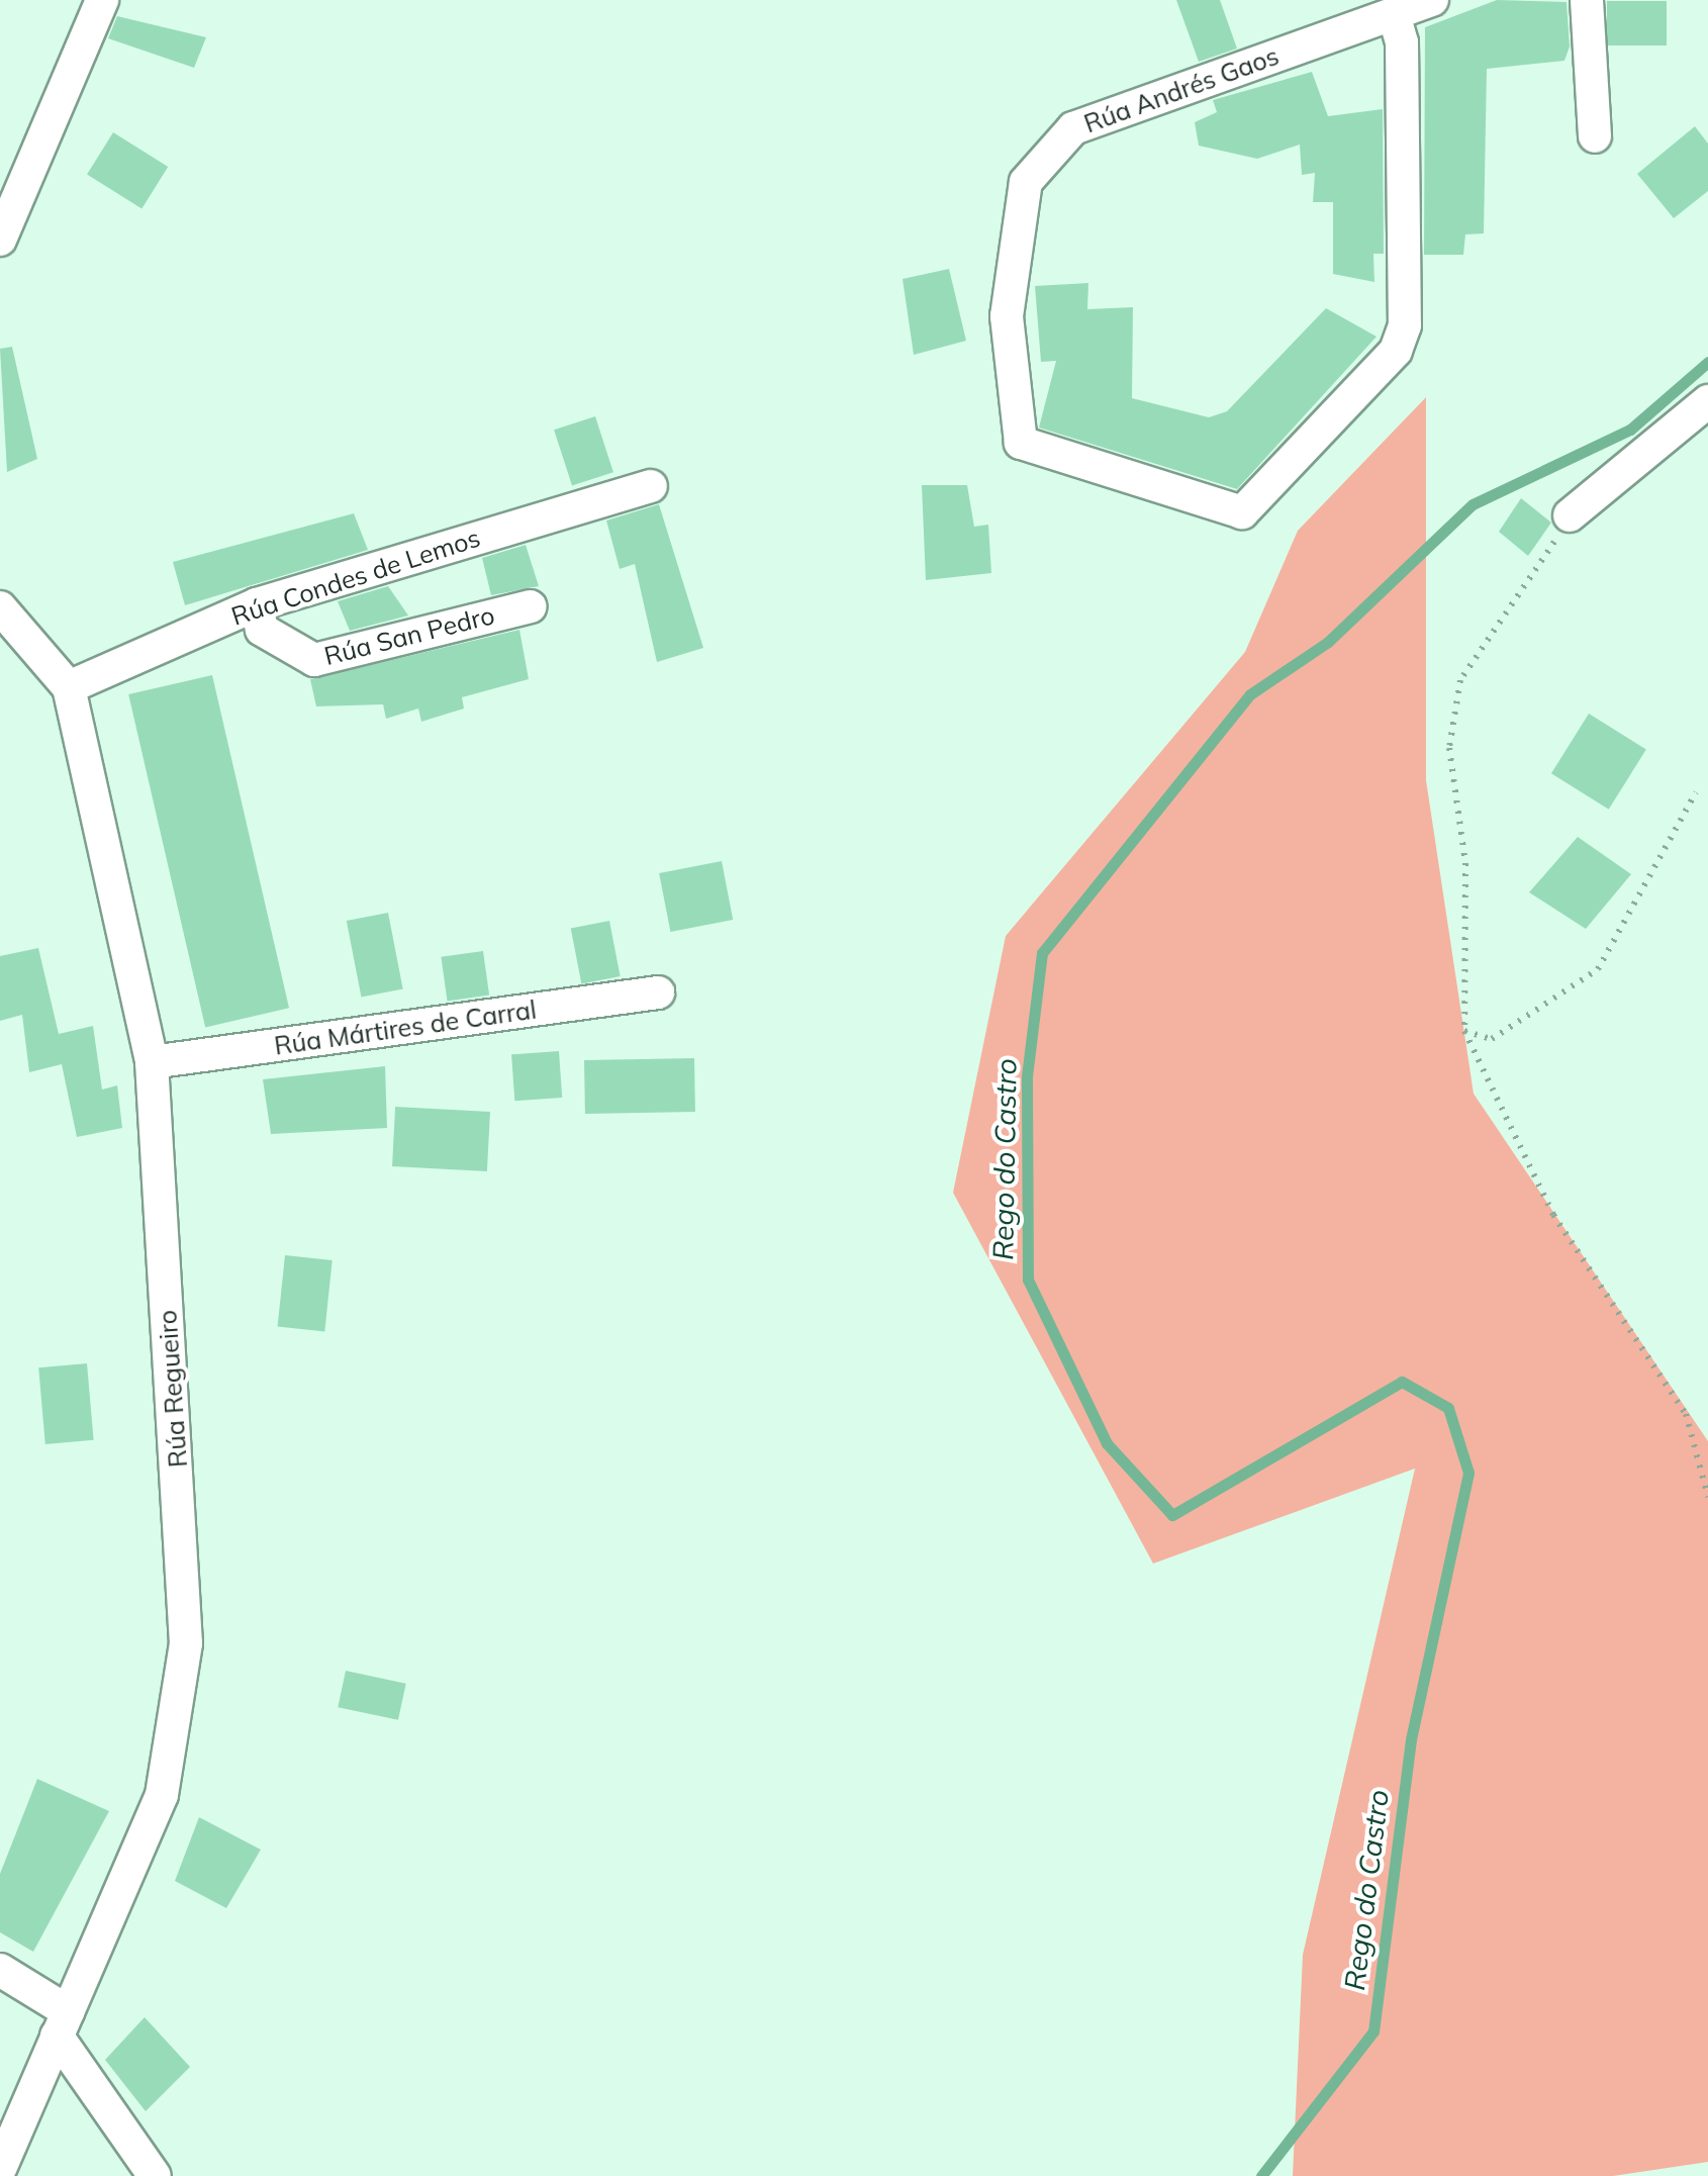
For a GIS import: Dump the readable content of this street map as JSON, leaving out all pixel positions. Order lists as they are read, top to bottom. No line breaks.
{"streets":{"street":["Rúa Andrés Gaos","Rúa Condes de Lemos","Rúa San Pedro","Rúa Mártires de Carral","Rúa Regueiro"]},"crossings":[["Rúa Condes de Lemos","Rúa San Pedro"],["Rúa Condes de Lemos","Rúa Regueiro"],["Rúa Mártires de Carral","Rúa Regueiro"]],"water":["Rego do Castro"]}
